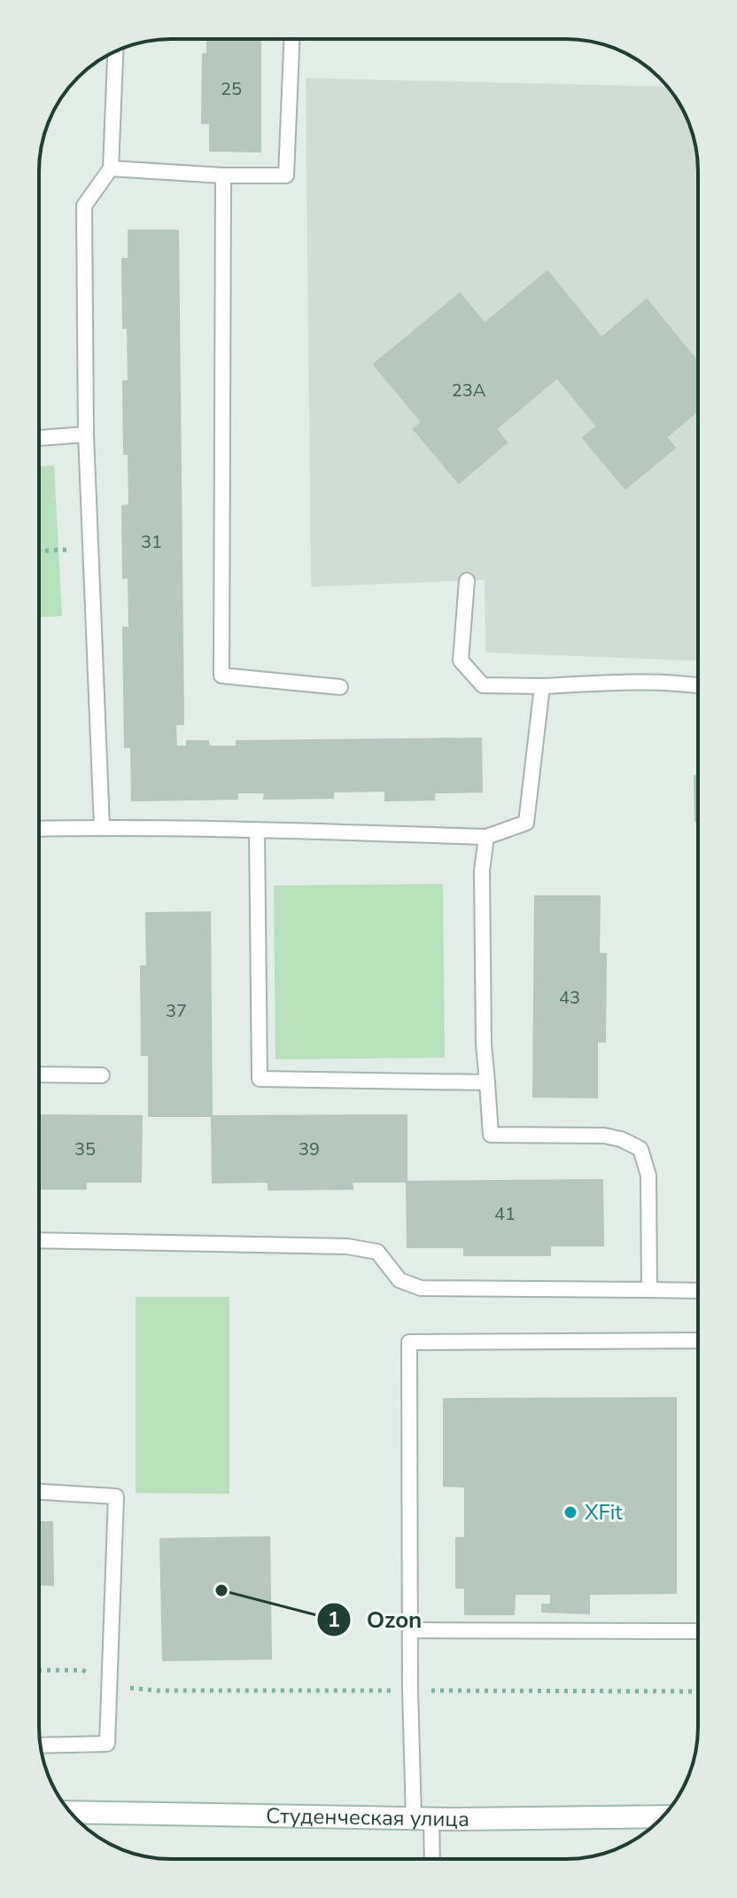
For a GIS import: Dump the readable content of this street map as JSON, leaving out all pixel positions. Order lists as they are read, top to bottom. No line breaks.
{"streets":{"street":["Студенческая улица"]},"places":["XFit","Ozon"],"house_numbers":["25","23А","31","43","37","35","39","41"]}
